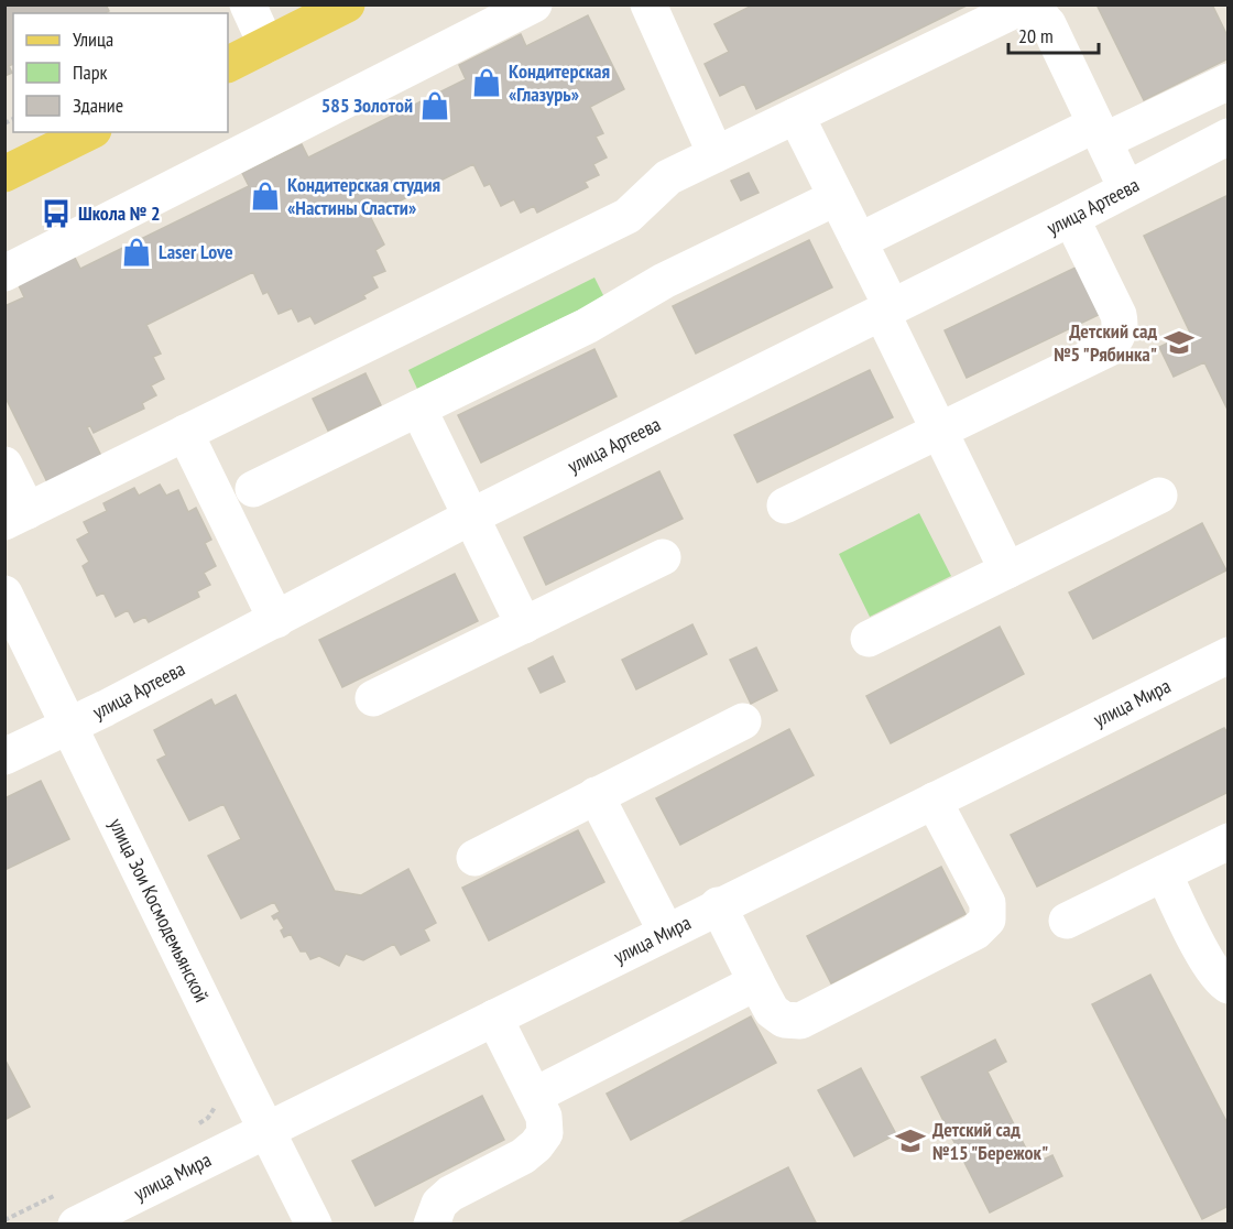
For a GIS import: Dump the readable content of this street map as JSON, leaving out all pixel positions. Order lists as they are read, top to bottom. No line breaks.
{"streets":{"street":["улица Артеева","улица Мира","улица Зои Космодемьянской"]},"crossings":[["улица Артеева","улица Зои Космодемьянской"],["улица Мира","улица Зои Космодемьянской"]],"places":{"shop":["Кондитерская «Глазурь»","585 Золотой","Кондитерская студия «Настины Сласти»","Laser Love"],"bus stop":["Школа № 2"],"school or university":["Детский сад №5 \"Рябинка\"","Детский сад №15 \"Бережок\""]},"legend":["Улица","Парк","Здание"],"scale_bar":"20 m"}
